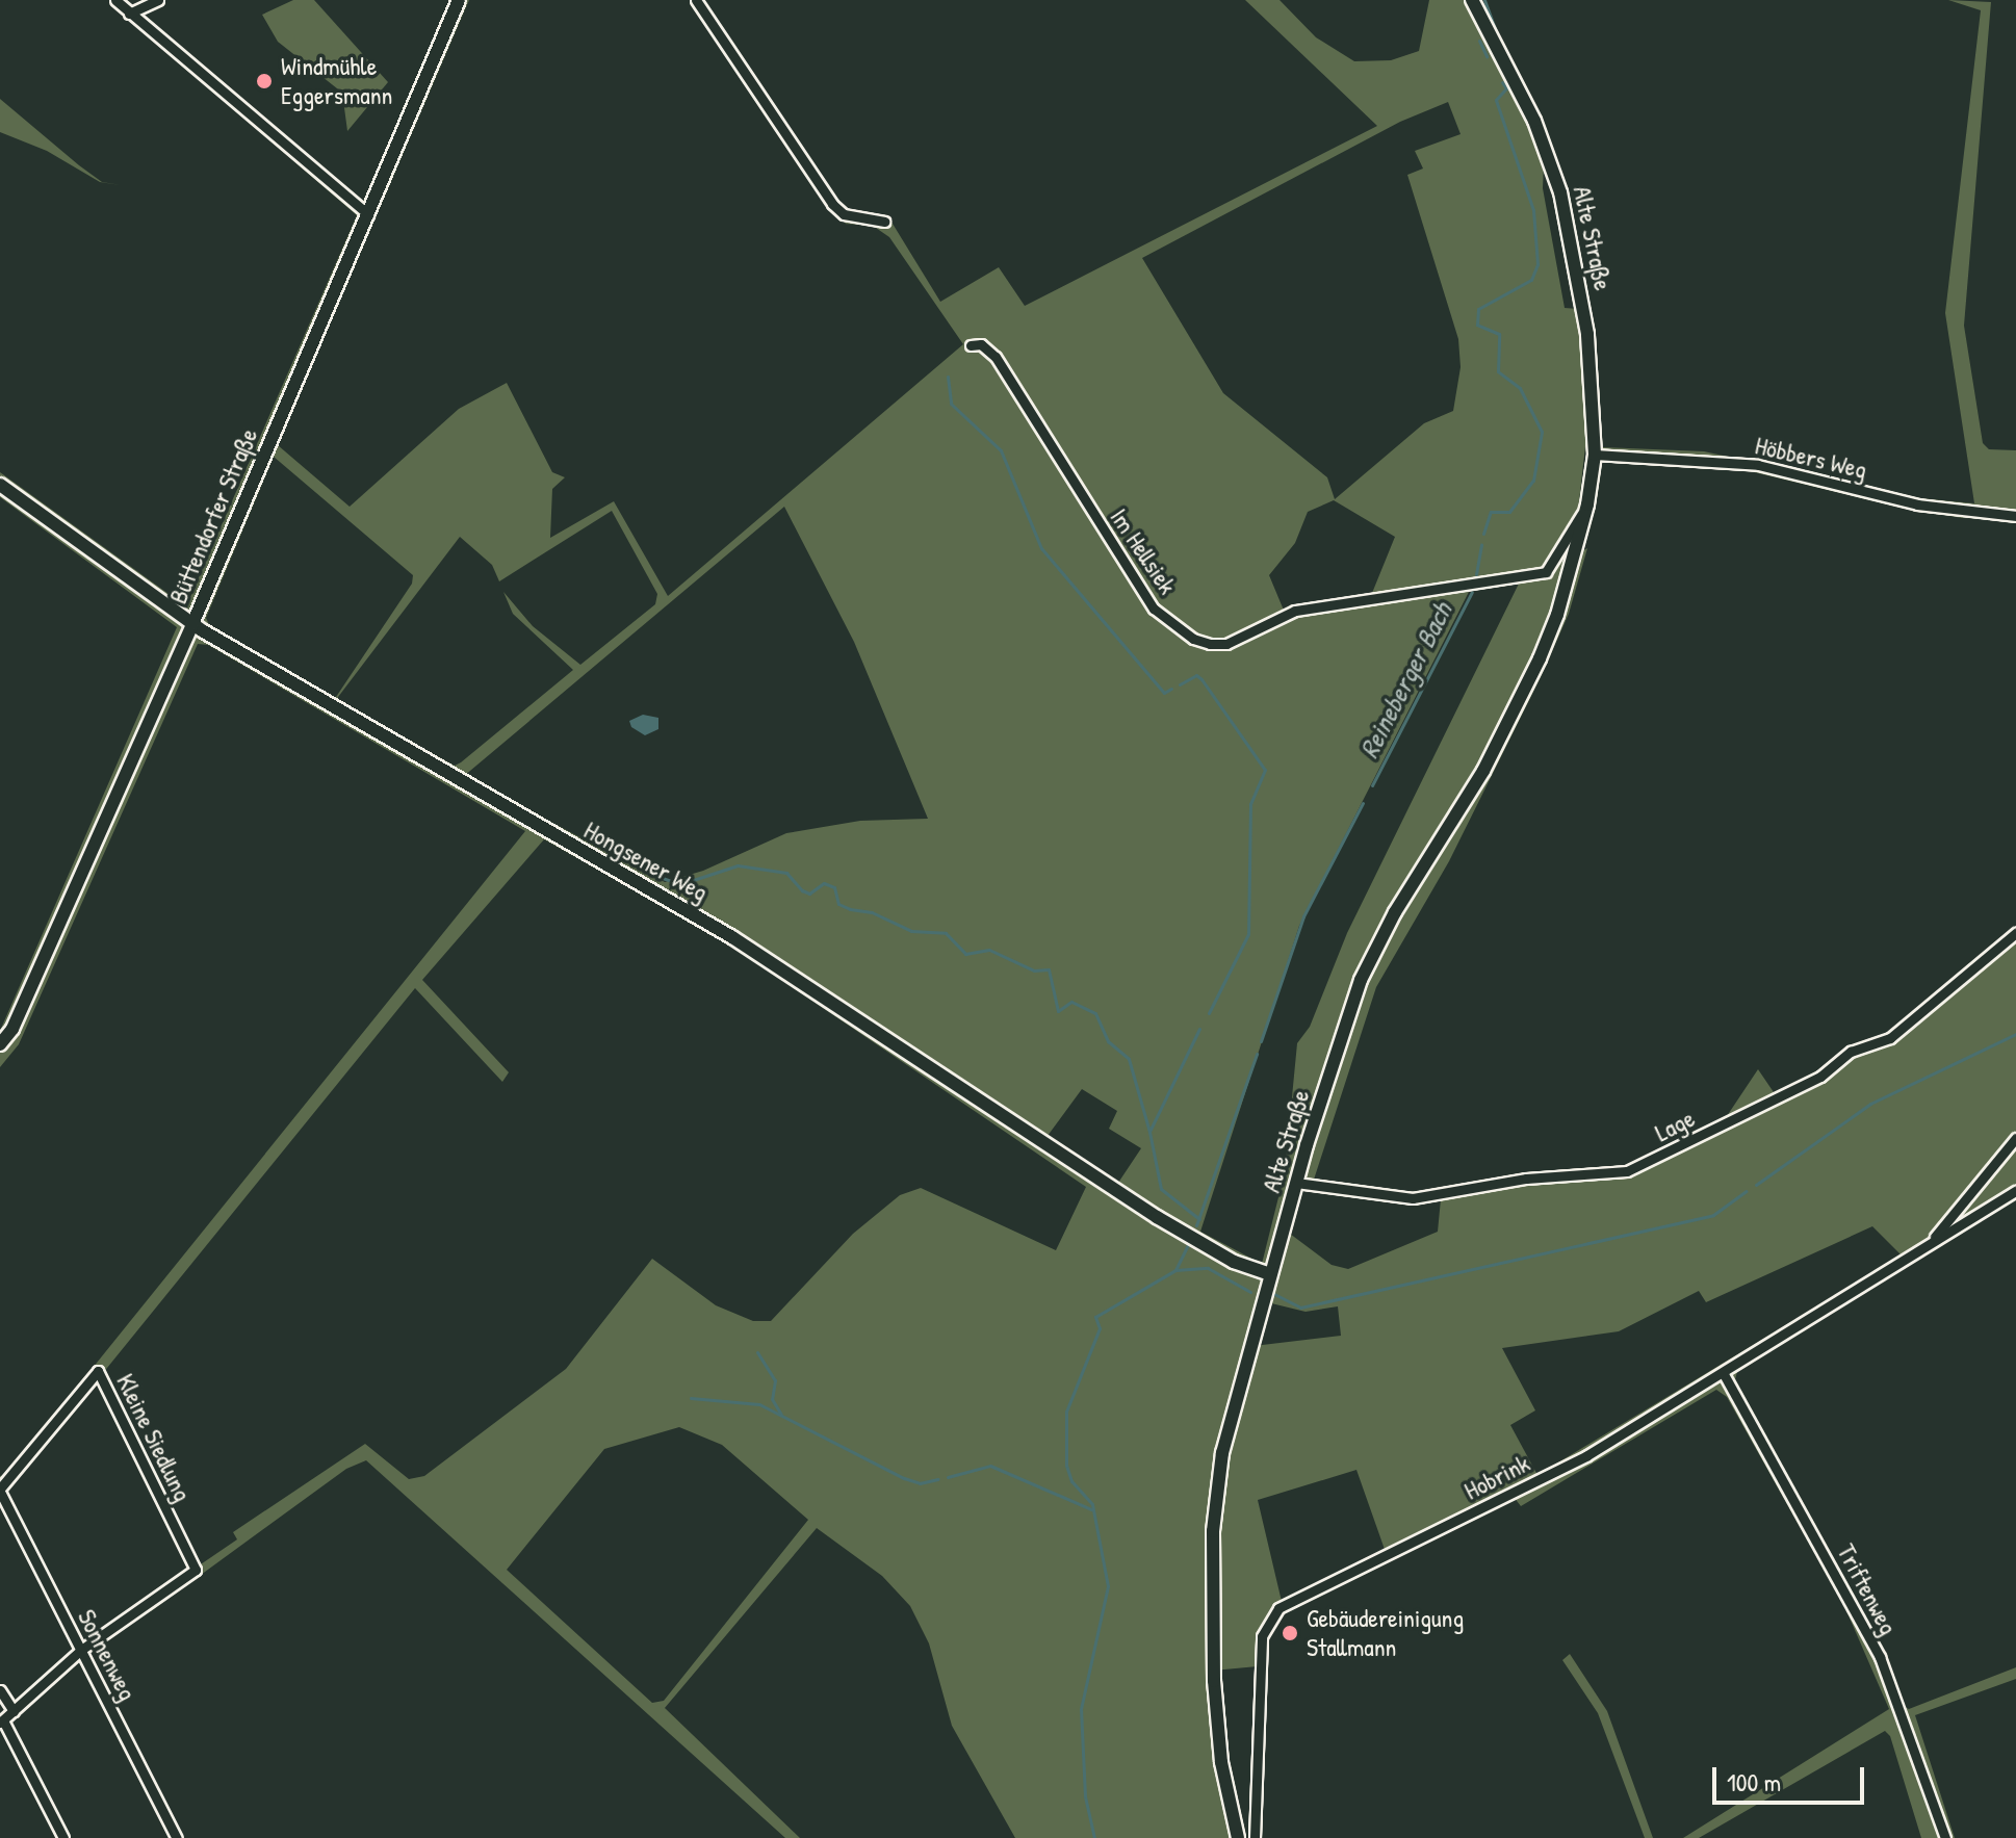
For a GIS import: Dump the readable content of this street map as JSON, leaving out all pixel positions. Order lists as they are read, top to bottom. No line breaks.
{"streets":{"street":["Alte Straße","Höbbers Weg","Büttendorfer Straße","Im Hellsiek","Hongsener Weg","Lage","Kleine Siedlung","Hobrink","Triftenweg","Sonnenweg"]},"crossings":[["Alte Straße","Höbbers Weg"],["Alte Straße","Im Hellsiek"],["Alte Straße","Hongsener Weg"],["Alte Straße","Lage"],["Büttendorfer Straße","Hongsener Weg"],["Kleine Siedlung","Sonnenweg"],["Hobrink","Triftenweg"]],"water":["Reineberger Bach"],"places":["Windmühle Eggersmann","Gebäudereinigung Stallmann"],"scale_bar":"100 m"}
